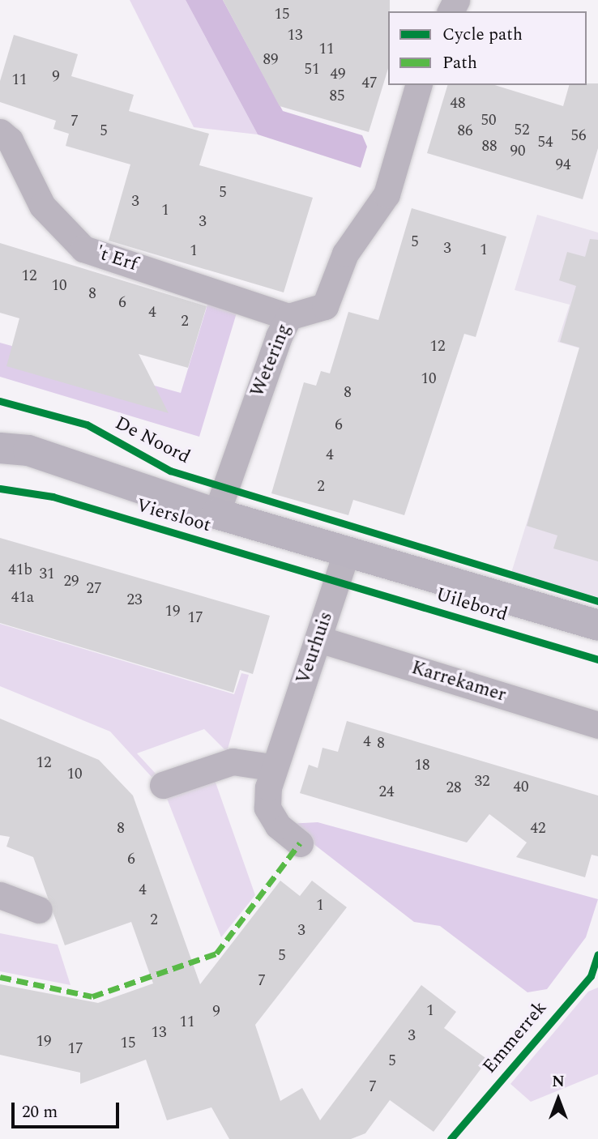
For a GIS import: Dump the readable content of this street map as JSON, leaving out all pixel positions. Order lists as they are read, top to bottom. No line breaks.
{"streets":{"street":["'t Erf","Wetering","Viersloot","Uilebord","Veurhuis","Karrekamer"],"cycle path":["De Noord","Emmerrek"]},"crossings":[["'t Erf","Wetering"],["Wetering","Viersloot"],["Viersloot","Uilebord"],["Viersloot","Veurhuis"],["Uilebord","Veurhuis"],["Veurhuis","Karrekamer"]],"house_numbers":["15","13","11","89","51","49","9","11","47","85","48","50","7","52","5","86","56","54","88","90","94","5","3","1","3","5","3","1","1","12","10","8","6","4","2","12","10","8","6","4","2","41b","31","29","27","41a","23","19","17","4","8","12","18","10","32","40","28","24","8","42","6","4","1","2","3","5","7","1","9","11","13","3","19","15","17","5","7"],"legend":["Cycle path","Path"],"scale_bar":"20 m","north":"top"}
